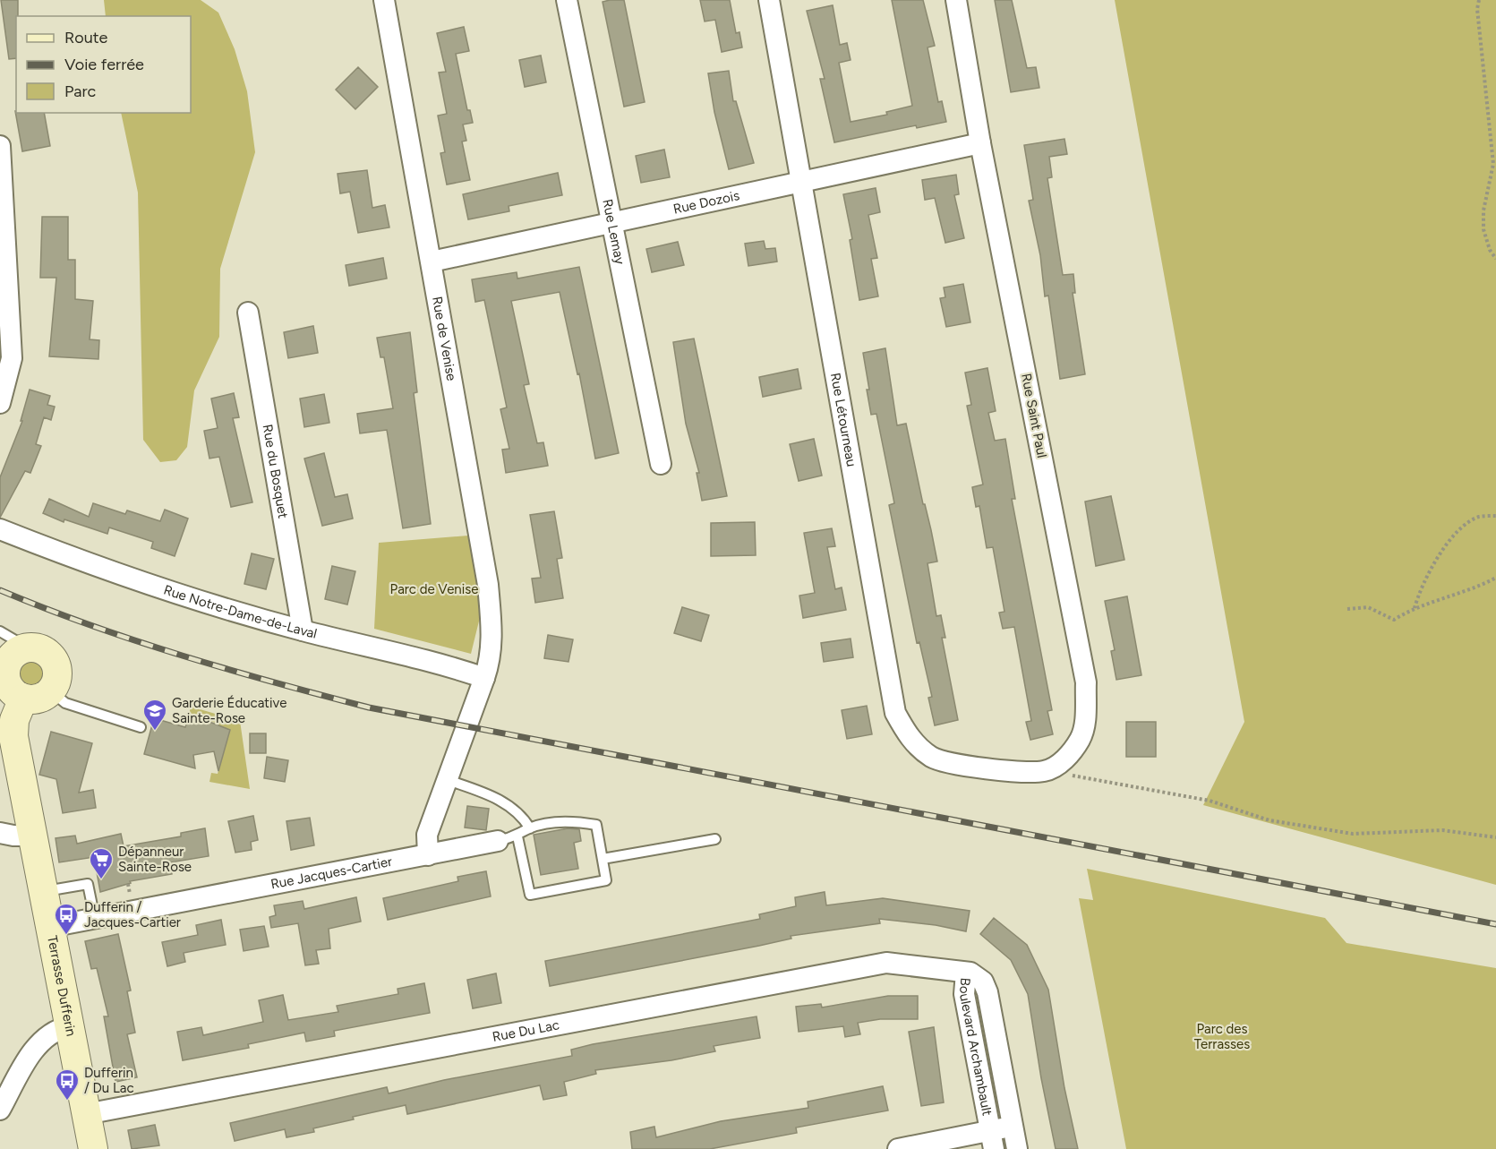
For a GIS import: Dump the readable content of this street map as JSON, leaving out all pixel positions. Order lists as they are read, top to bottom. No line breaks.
{"streets":{"street":["Rue Dozois","Rue Lemay","Rue de Venise","Rue Saint Paul","Rue Létourneau","Rue du Bosquet","Rue Notre-Dame-de-Laval","Rue Jacques-Cartier","Terrasse Dufferin","Rue Du Lac","Boulevard Archambault"]},"crossings":[["Rue Dozois","Rue Lemay"],["Rue Dozois","Rue de Venise"],["Rue Dozois","Rue Saint Paul"],["Rue Dozois","Rue Létourneau"],["Rue de Venise","Rue Notre-Dame-de-Laval"],["Rue Saint Paul","Rue Létourneau"],["Rue du Bosquet","Rue Notre-Dame-de-Laval"],["Rue Jacques-Cartier","Terrasse Dufferin"],["Terrasse Dufferin","Rue Du Lac"],["Rue Du Lac","Boulevard Archambault"]],"parks":["Parc de Venise","Parc des Terrasses"],"places":{"school or university":["Garderie Éducative Sainte-Rose"],"supermarket":["Dépanneur Sainte-Rose"],"bus stop":["Dufferin / Jacques-Cartier","Dufferin / Du Lac"]},"legend":["Route","Voie ferrée","Parc"]}
